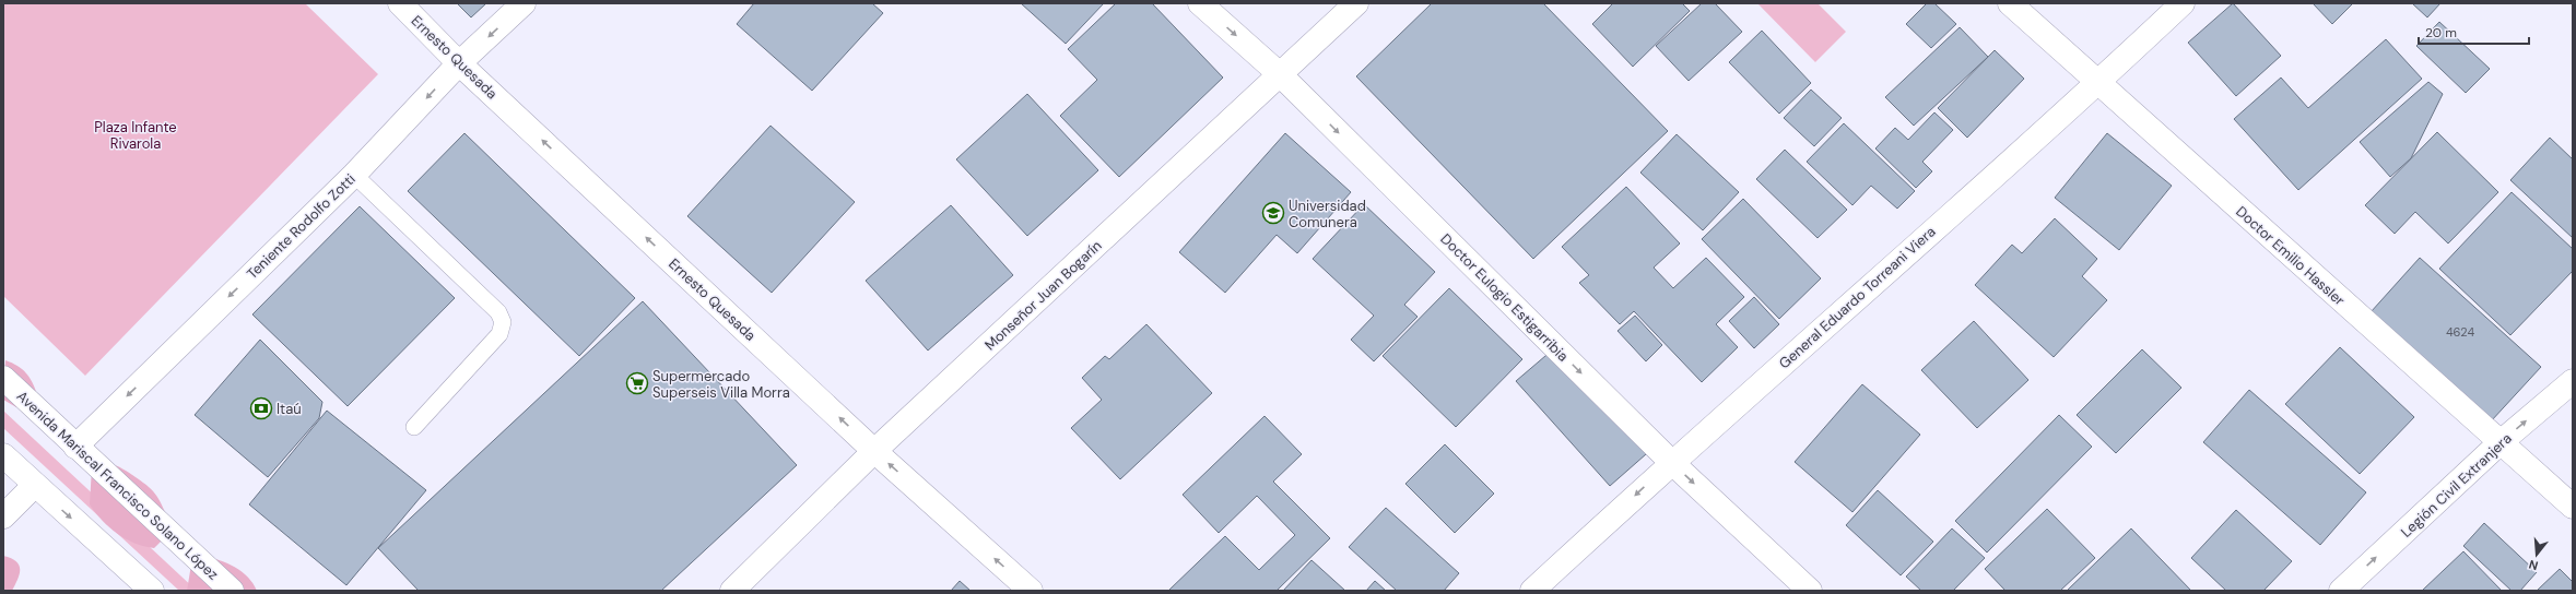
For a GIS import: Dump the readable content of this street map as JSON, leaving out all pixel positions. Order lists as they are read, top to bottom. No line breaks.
{"streets":{"main road":["Ernesto Quesada","Teniente Rodolfo Zotti","Doctor Emilio Hassler","Monseñor Juan Bogarín","Doctor Eulogio Estigarribia","General Eduardo Torreani Viera","Avenida Mariscal Francisco Solano López","Legión Civil Extranjera"]},"crossings":[["Ernesto Quesada","Teniente Rodolfo Zotti"],["Ernesto Quesada","Monseñor Juan Bogarín"],["Teniente Rodolfo Zotti","Avenida Mariscal Francisco Solano López"],["Doctor Emilio Hassler","General Eduardo Torreani Viera"],["Doctor Emilio Hassler","Legión Civil Extranjera"],["Monseñor Juan Bogarín","Doctor Eulogio Estigarribia"],["Doctor Eulogio Estigarribia","General Eduardo Torreani Viera"]],"one_way":["Ernesto Quesada","Teniente Rodolfo Zotti","Doctor Eulogio Estigarribia","Legión Civil Extranjera"],"parks":["Plaza Infante Rivarola"],"places":{"school or university":["Universidad Comunera"],"supermarket":["Supermercado Superseis Villa Morra"],"bank":["Itaú"]},"house_numbers":["4624"],"scale_bar":"20 m","north":"bottom"}
